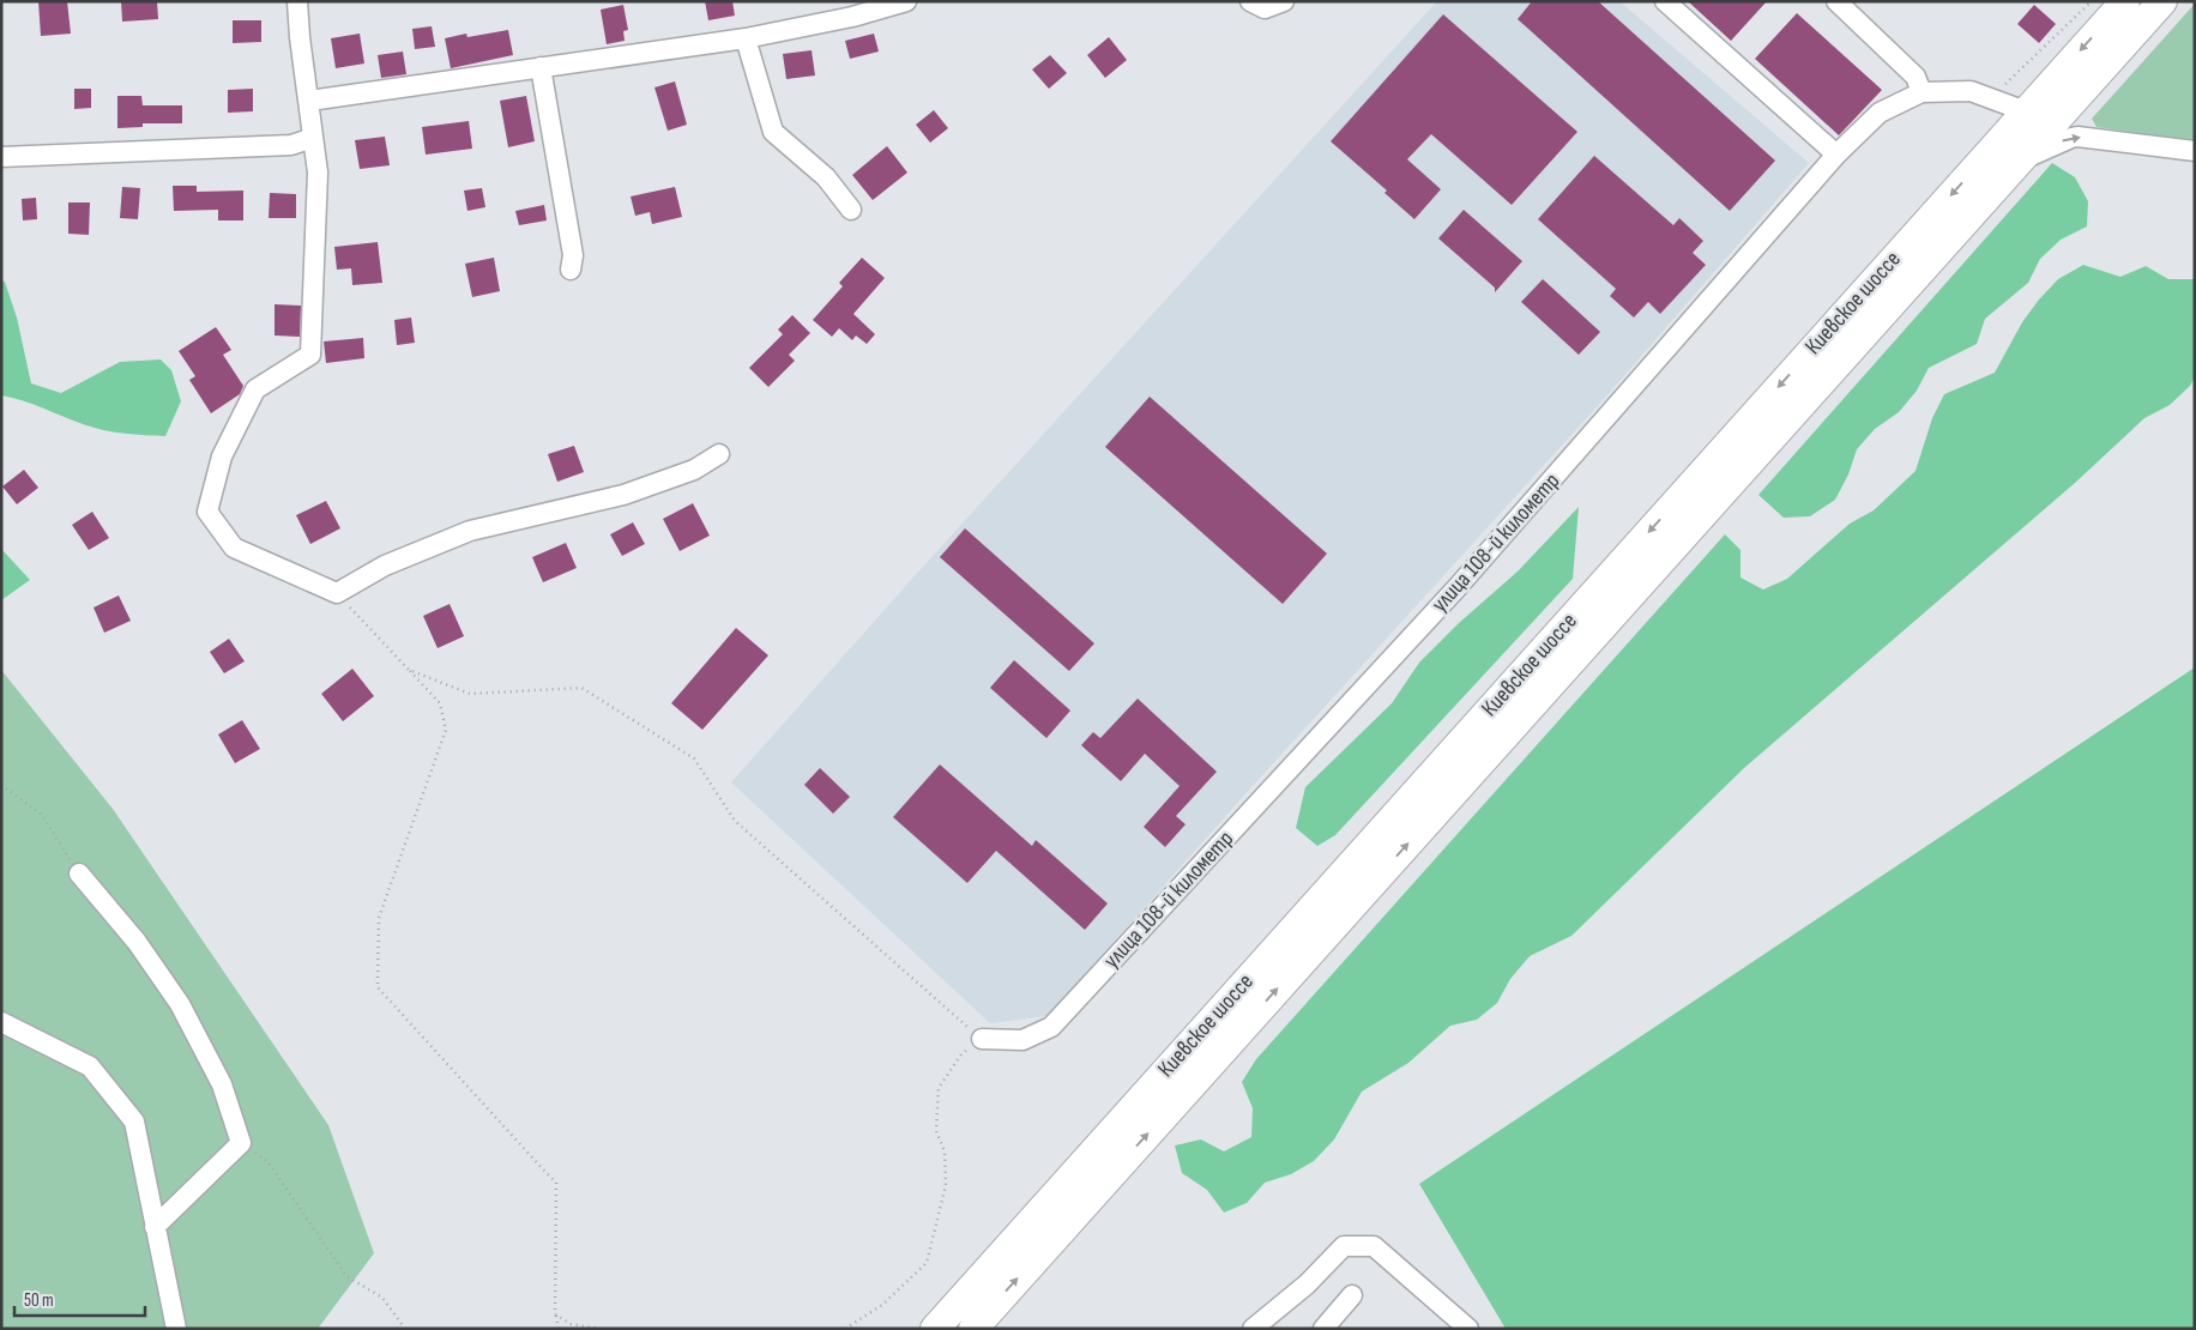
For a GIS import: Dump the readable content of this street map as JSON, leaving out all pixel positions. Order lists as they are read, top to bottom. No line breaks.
{"streets":{"highway":["Киевское шоссе"],"street":["улица 108-й километр"]},"crossings":[["Киевское шоссе","улица 108-й километр"]],"scale_bar":"50 m"}
